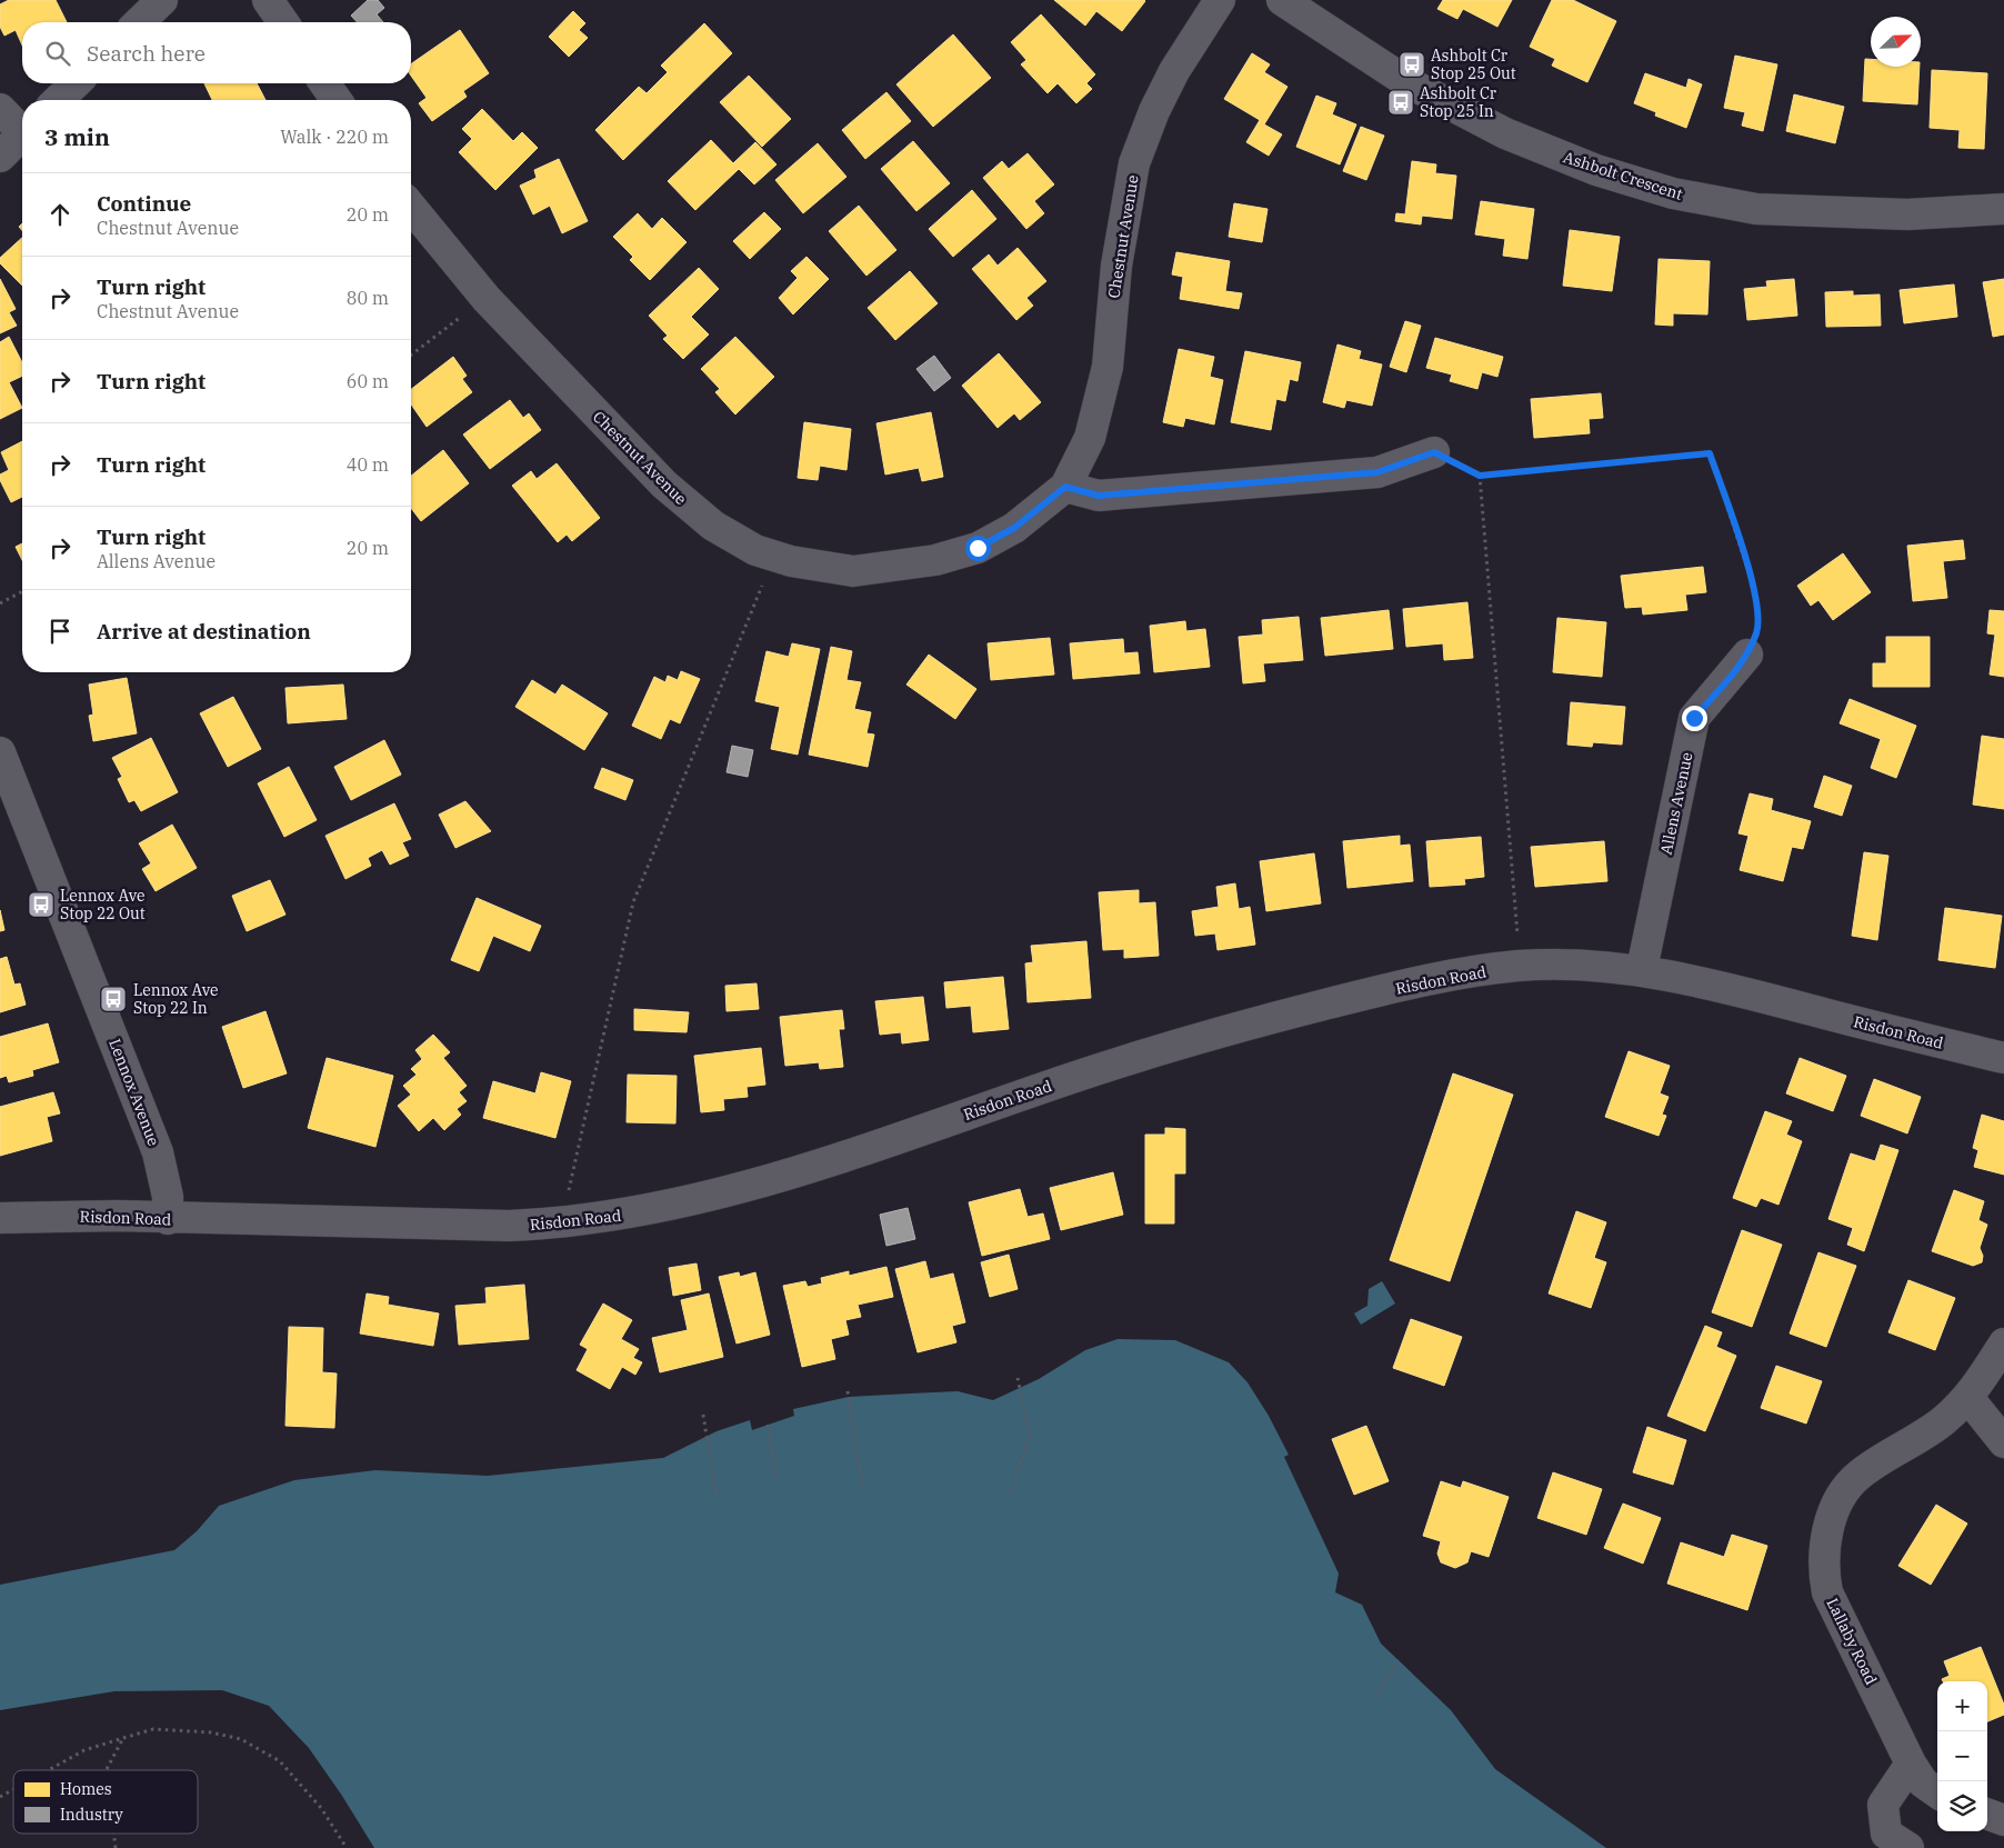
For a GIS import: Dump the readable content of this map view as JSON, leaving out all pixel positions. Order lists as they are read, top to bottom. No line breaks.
{"streets":{"street":["Ashbolt Crescent","Chestnut Avenue","Allens Avenue","Risdon Road","Lennox Avenue","Lallaby Road"]},"crossings":[["Allens Avenue","Risdon Road"],["Risdon Road","Lennox Avenue"]],"places":{"bus stop":["Ashbolt Cr Stop 25 Out","Ashbolt Cr Stop 25 In","Lennox Ave Stop 22 Out","Lennox Ave Stop 22 In"]},"legend":["Homes","Industry"],"north":"top right","page":{"search":"Search here","heading":["3 min","Walk · 220 m"],"list":[["Continue","Chestnut Avenue","20 m"],["Turn right","Chestnut Avenue","80 m"],["Turn right","60 m"],["Turn right","40 m"],["Turn right","Allens Avenue","20 m"],"Arrive at destination"],"map_buttons":["+","−"]}}
